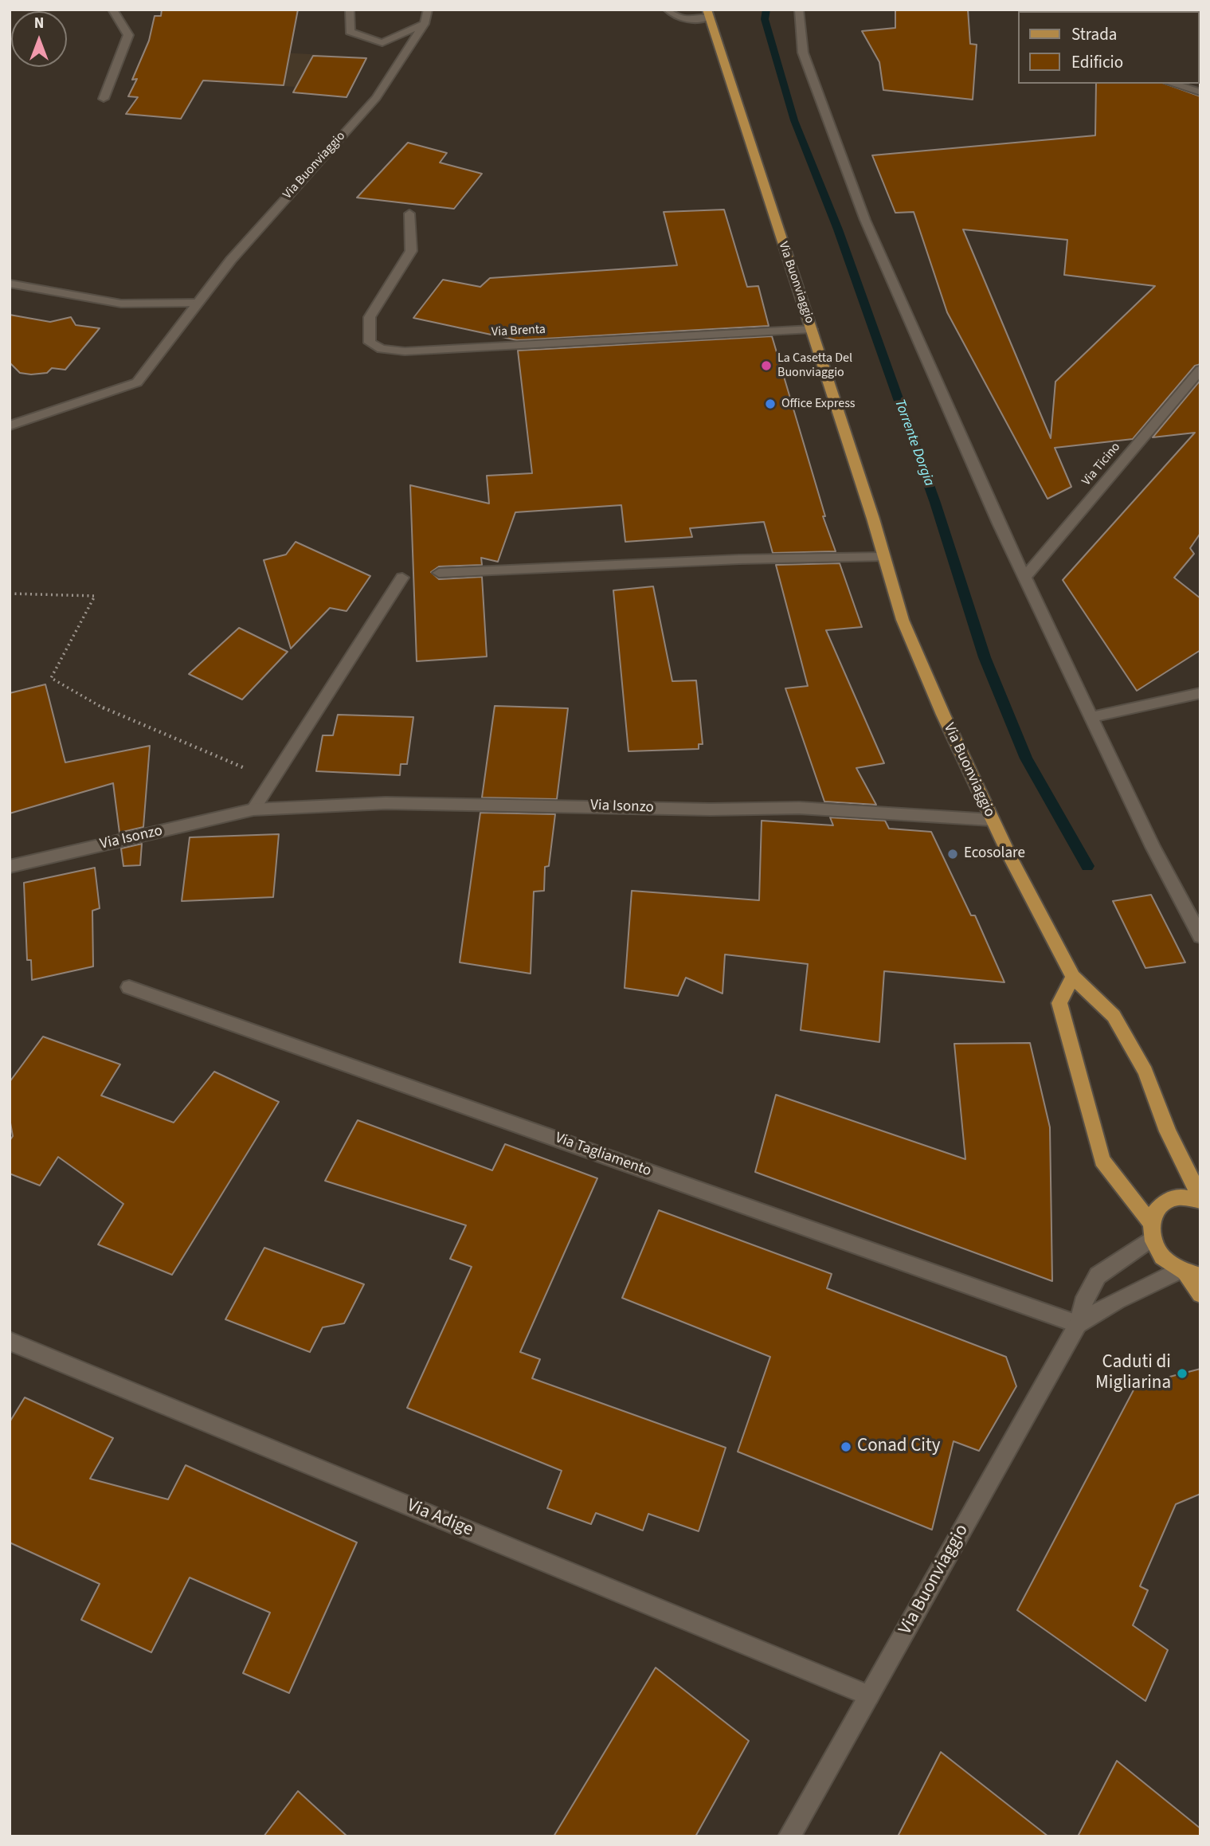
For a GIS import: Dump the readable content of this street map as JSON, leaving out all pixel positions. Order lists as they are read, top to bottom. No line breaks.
{"streets":{"main road":["Via Buonviaggio"],"street":["Via Brenta","Via Ticino","Via Isonzo","Via Tagliamento","Via Adige"]},"crossings":[["Via Buonviaggio","Via Brenta"],["Via Buonviaggio","Via Isonzo"],["Via Buonviaggio","Via Tagliamento"],["Via Buonviaggio","Via Adige"]],"water":["Torrente Dorgia"],"places":["La Casetta Del Buonviaggio","Office Express","Ecosolare","Caduti di Migliarina","Conad City"],"legend":["Strada","Edificio"],"north":"top"}
